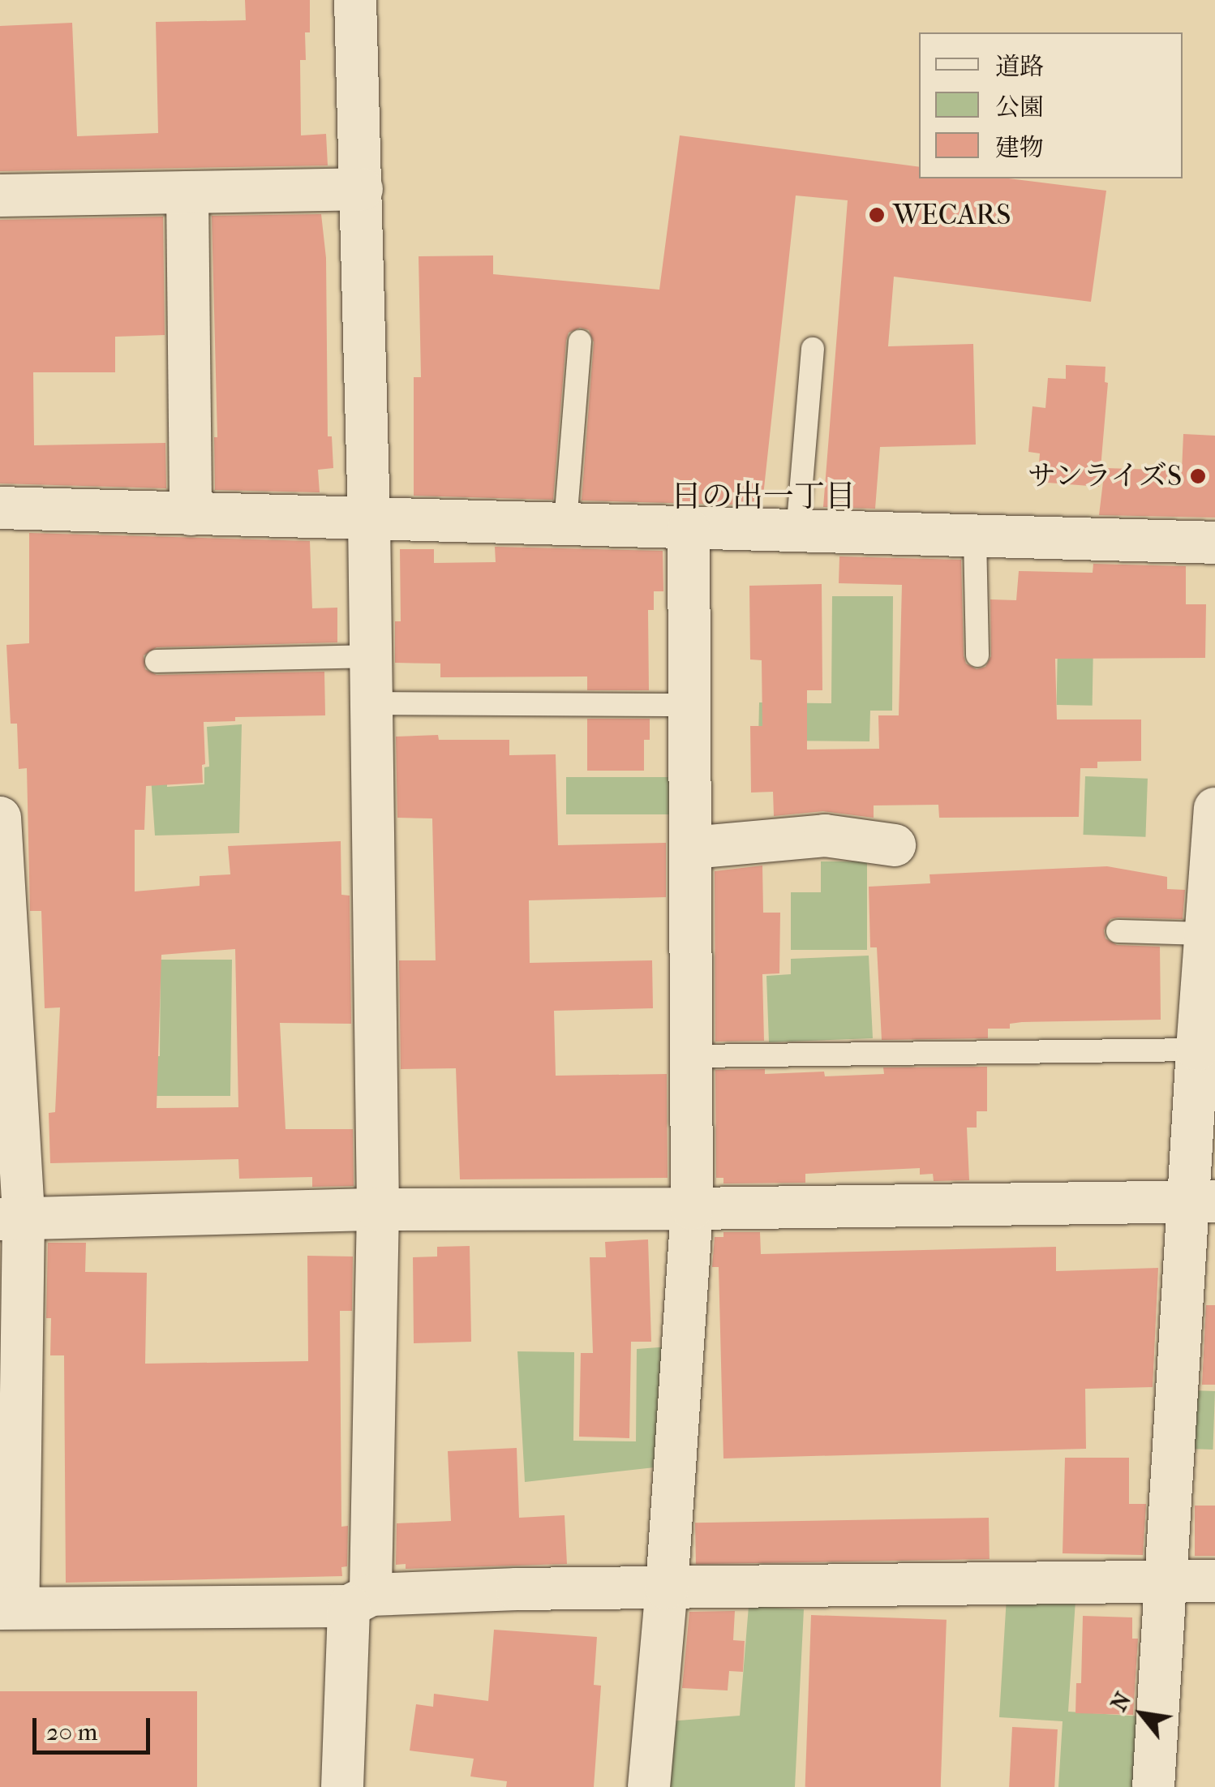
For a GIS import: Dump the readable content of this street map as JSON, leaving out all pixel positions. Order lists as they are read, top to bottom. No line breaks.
{"districts":["日の出一丁目"],"places":["WECARS","サンライズS"],"legend":["道路","公園","建物"],"scale_bar":"20 m","north":"top left"}
